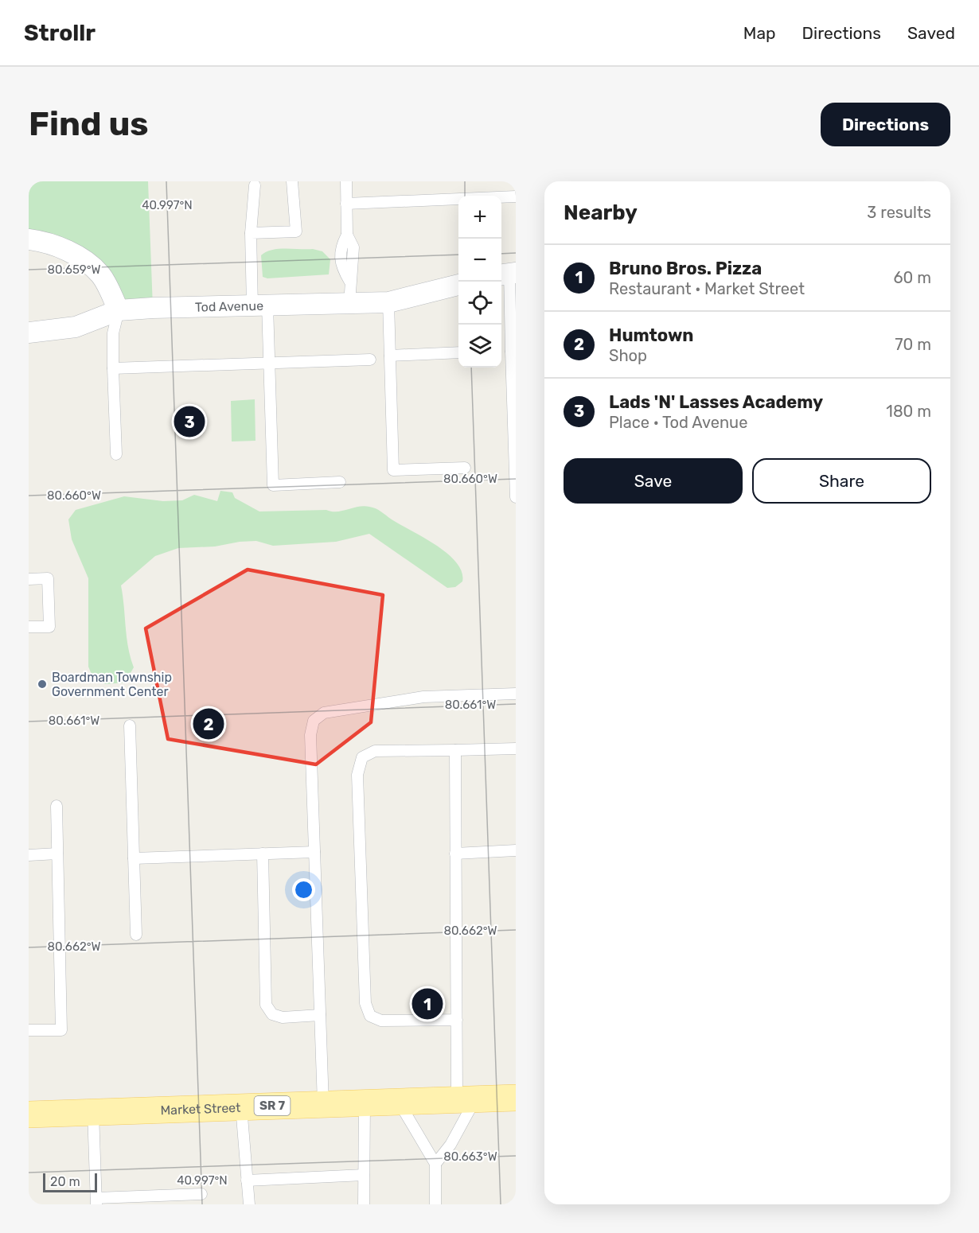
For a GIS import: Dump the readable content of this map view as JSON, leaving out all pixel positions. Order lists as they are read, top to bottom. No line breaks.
{"streets":{"main road":["SR 7","Market Street"],"street":["Tod Avenue"]},"places":["Boardman Township Government Center"],"scale_bar":"20 m","page":{"header":"Strollr","nav":["Map","Directions","Saved"],"buttons":["Directions",["Save","Share"]],"title":"Find us","heading":["Nearby","3 results"],"map_buttons":["+","−"],"list":[{"mark":"1","name":"Bruno Bros. Pizza","note":"Restaurant · Market Street","value":"60 m"},{"mark":"2","name":"Humtown","note":"Shop","value":"70 m"},{"mark":"3","name":"Lads 'N' Lasses Academy","note":"Place · Tod Avenue","value":"180 m"}],"pins":["3","2","1"],"scale":"20 m"},"coordinates":["40.997°N","80.659°W","80.660°W","80.661°W","80.662°W","80.663°W"]}
